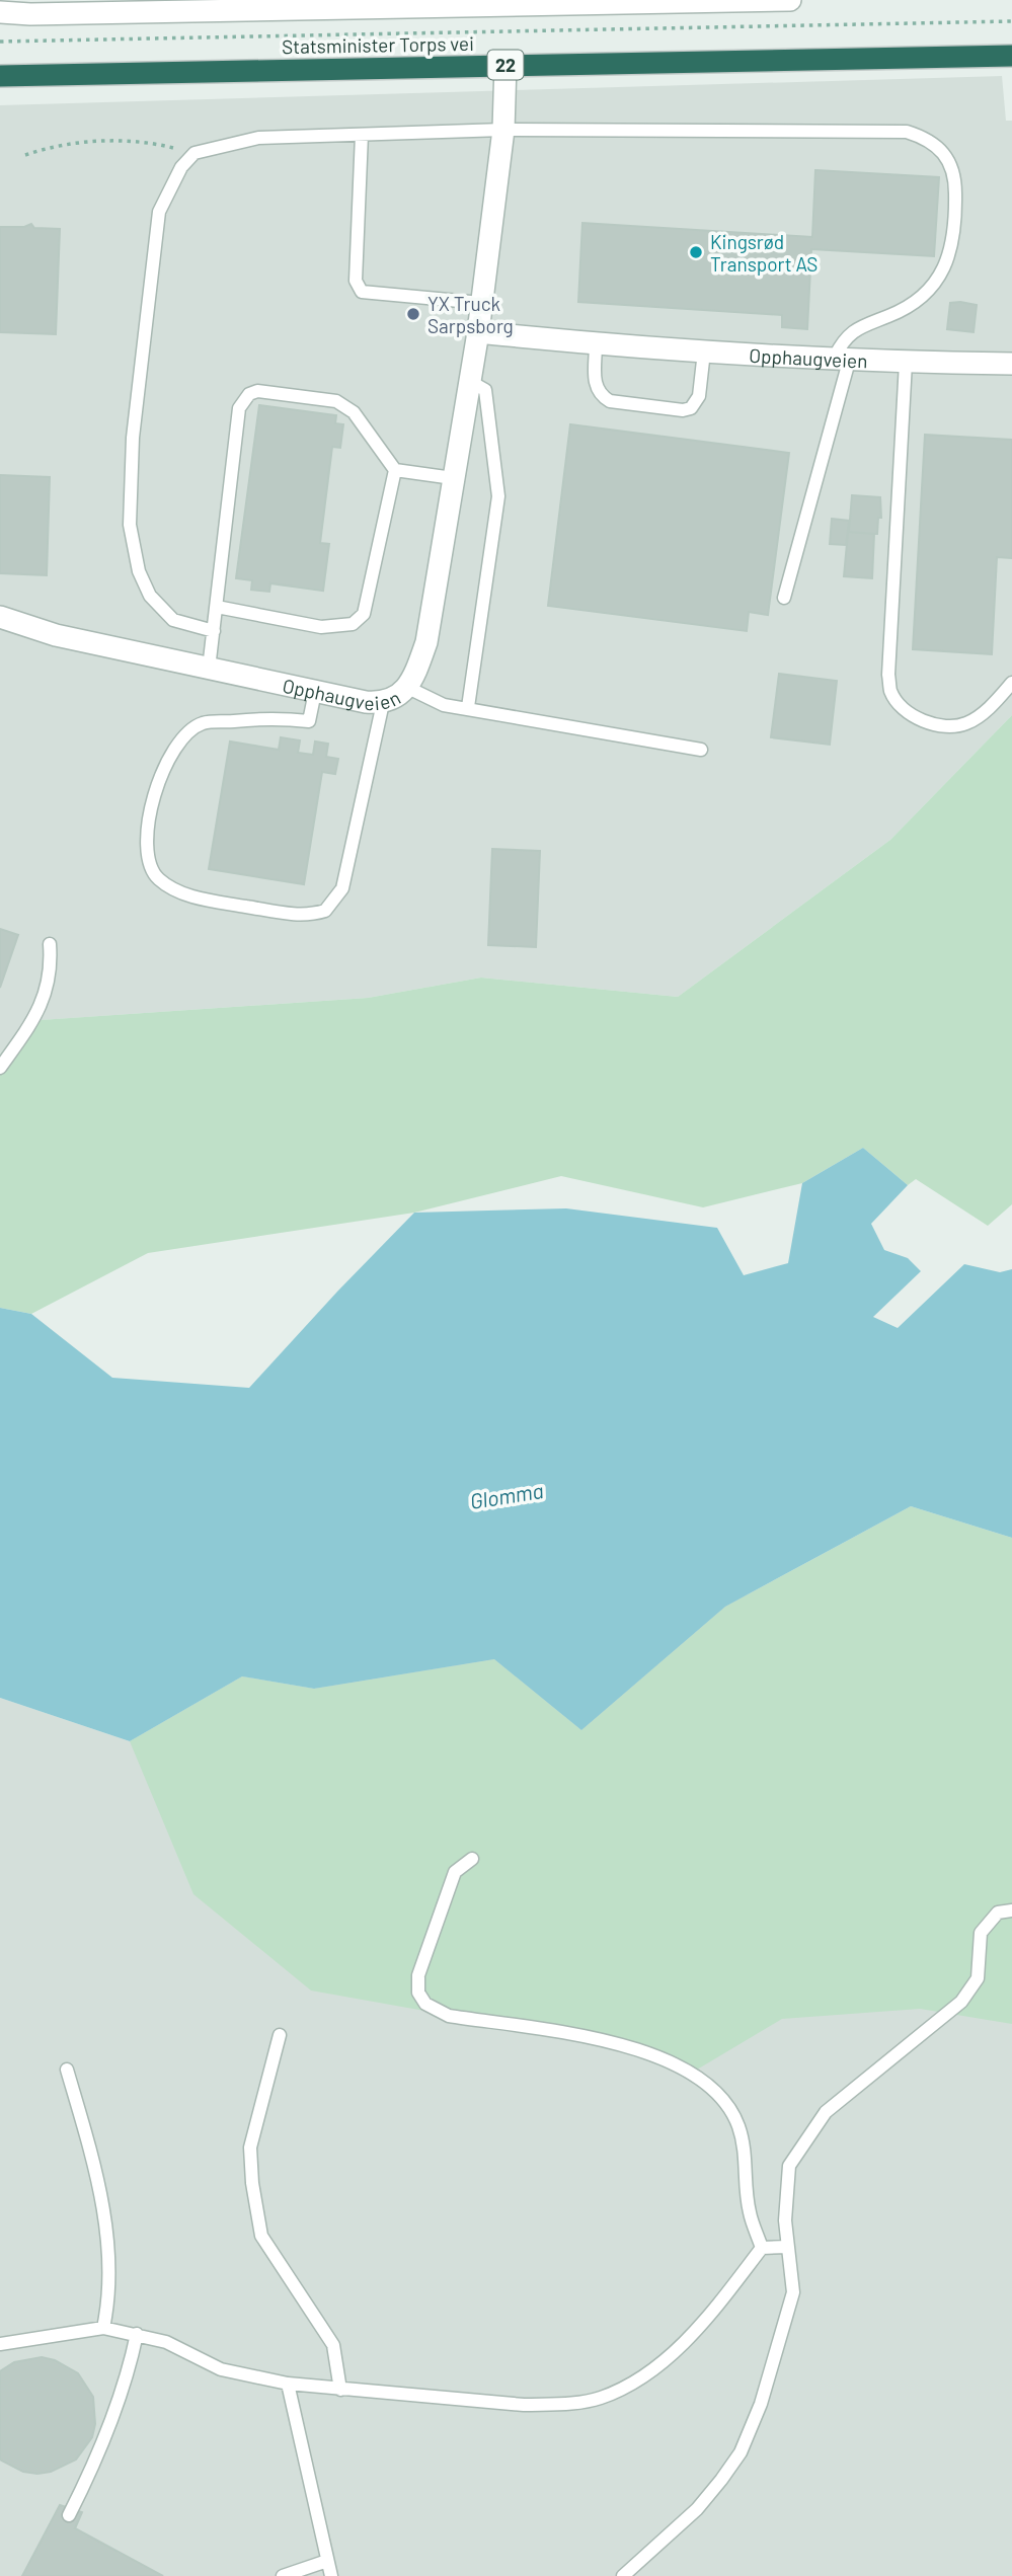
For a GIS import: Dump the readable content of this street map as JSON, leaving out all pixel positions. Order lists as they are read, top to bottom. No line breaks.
{"streets":{"highway":["Statsminister Torps vei","22"],"street":["Opphaugveien"]},"crossings":[["Statsminister Torps vei","Opphaugveien"]],"water":["Glomma"],"places":["Kingsrød Transport AS","YX Truck Sarpsborg"]}
